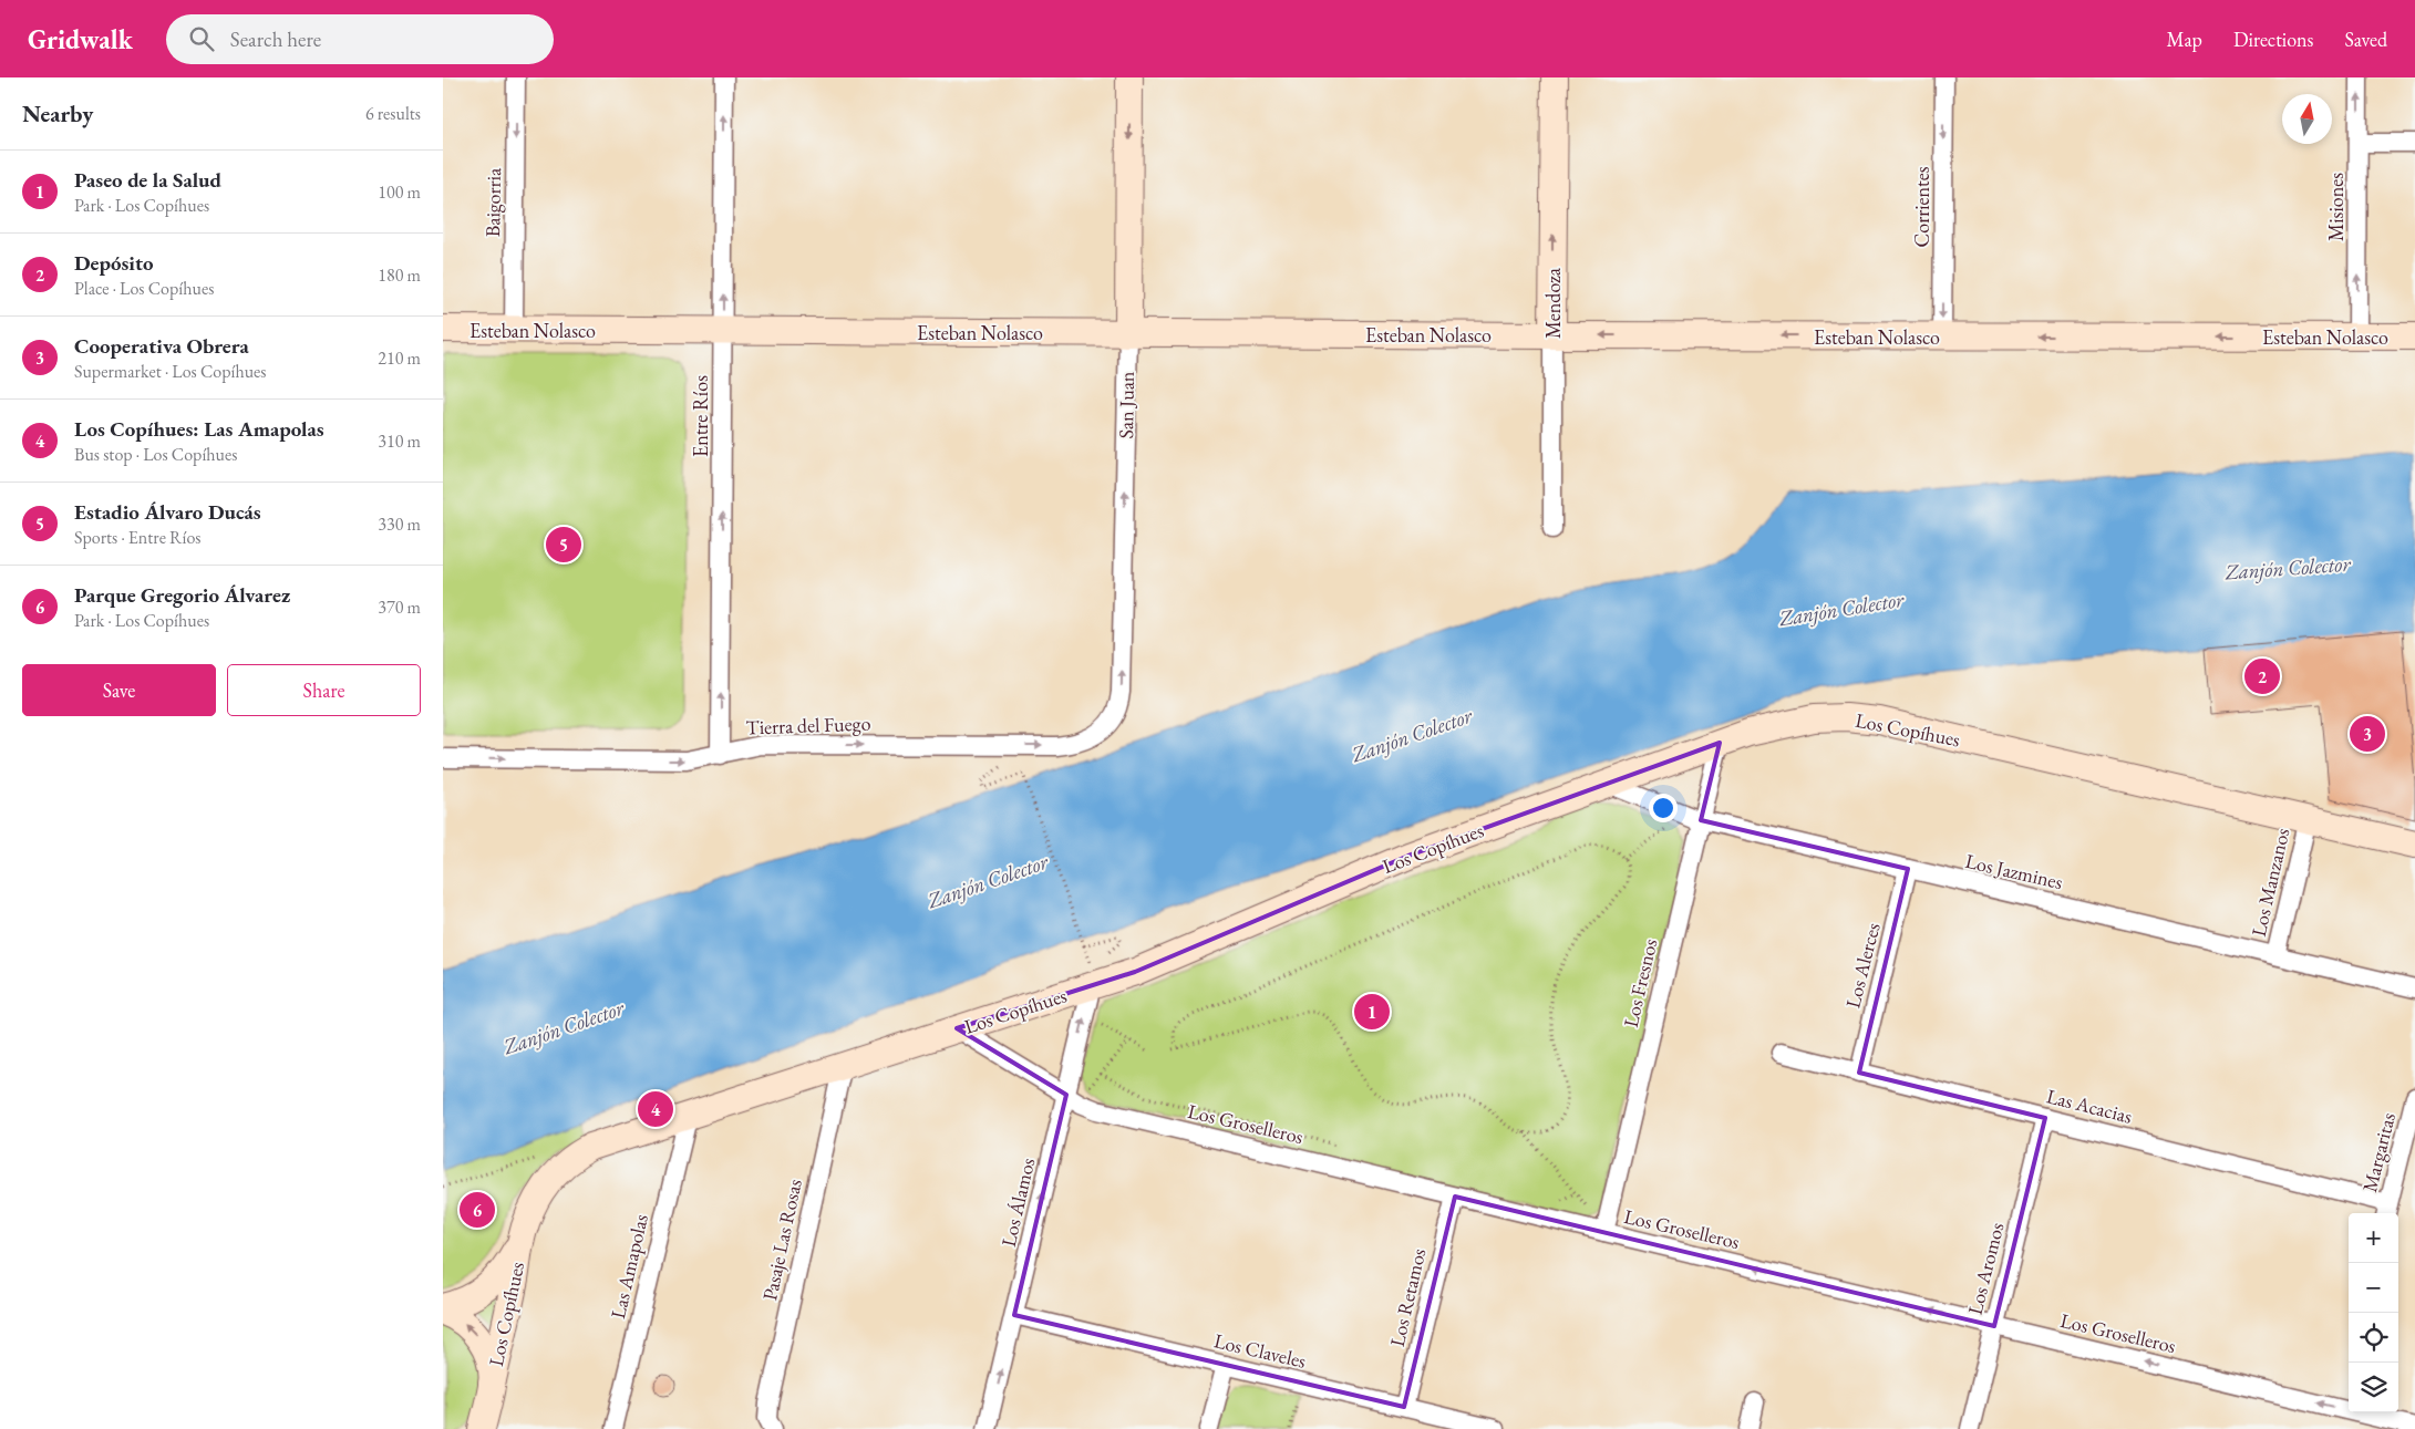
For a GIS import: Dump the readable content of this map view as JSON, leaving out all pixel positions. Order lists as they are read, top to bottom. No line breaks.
{"streets":{"street":["Baigorria","Corrientes","Misiones","Mendoza","Esteban Nolasco","San Juan","Entre Ríos","Tierra del Fuego","Los Copíhues","Los Jazmines","Los Manzanos","Los Alerces","Los Fresnos","Las Acacias","Los Groselleros","Margaritas","Los Álamos","Pasaje Las Rosas","Las Amapolas","Los Aromos","Los Retamos","Los Claveles"]},"crossings":[["Baigorria","Esteban Nolasco"],["Corrientes","Esteban Nolasco"],["Misiones","Esteban Nolasco"],["Mendoza","Esteban Nolasco"],["Esteban Nolasco","San Juan"],["Esteban Nolasco","Entre Ríos"],["San Juan","Tierra del Fuego"],["Entre Ríos","Tierra del Fuego"],["Los Copíhues","Los Jazmines"],["Los Copíhues","Los Manzanos"],["Los Copíhues","Los Fresnos"],["Los Copíhues","Los Groselleros"],["Los Copíhues","Los Álamos"],["Los Copíhues","Pasaje Las Rosas"],["Los Copíhues","Las Amapolas"],["Los Jazmines","Los Manzanos"],["Los Jazmines","Los Alerces"],["Los Jazmines","Los Fresnos"],["Los Alerces","Las Acacias"],["Los Fresnos","Los Groselleros"],["Las Acacias","Margaritas"],["Las Acacias","Los Aromos"],["Los Groselleros","Los Álamos"],["Los Groselleros","Los Aromos"],["Los Groselleros","Los Retamos"],["Los Álamos","Los Claveles"],["Los Retamos","Los Claveles"]],"one_way":["Baigorria","Corrientes","Misiones","Mendoza","Esteban Nolasco","Entre Ríos","Tierra del Fuego","Los Groselleros","Los Álamos"],"water":["Zanjón Colector"],"north":"top","page":{"header":"Gridwalk","search":"Search here","nav":["Map","Directions","Saved"],"heading":["Nearby","6 results"],"list":[{"mark":"1","name":"Paseo de la Salud","note":"Park · Los Copíhues","value":"100 m"},{"mark":"2","name":"Depósito","note":"Place · Los Copíhues","value":"180 m"},{"mark":"3","name":"Cooperativa Obrera","note":"Supermarket · Los Copíhues","value":"210 m"},{"mark":"4","name":"Los Copíhues: Las Amapolas","note":"Bus stop · Los Copíhues","value":"310 m"},{"mark":"5","name":"Estadio Álvaro Ducás","note":"Sports · Entre Ríos","value":"330 m"},{"mark":"6","name":"Parque Gregorio Álvarez","note":"Park · Los Copíhues","value":"370 m"}],"pins":["5","2","3","1","4","6"],"buttons":["Save","Share"],"map_buttons":["+","−"]}}
